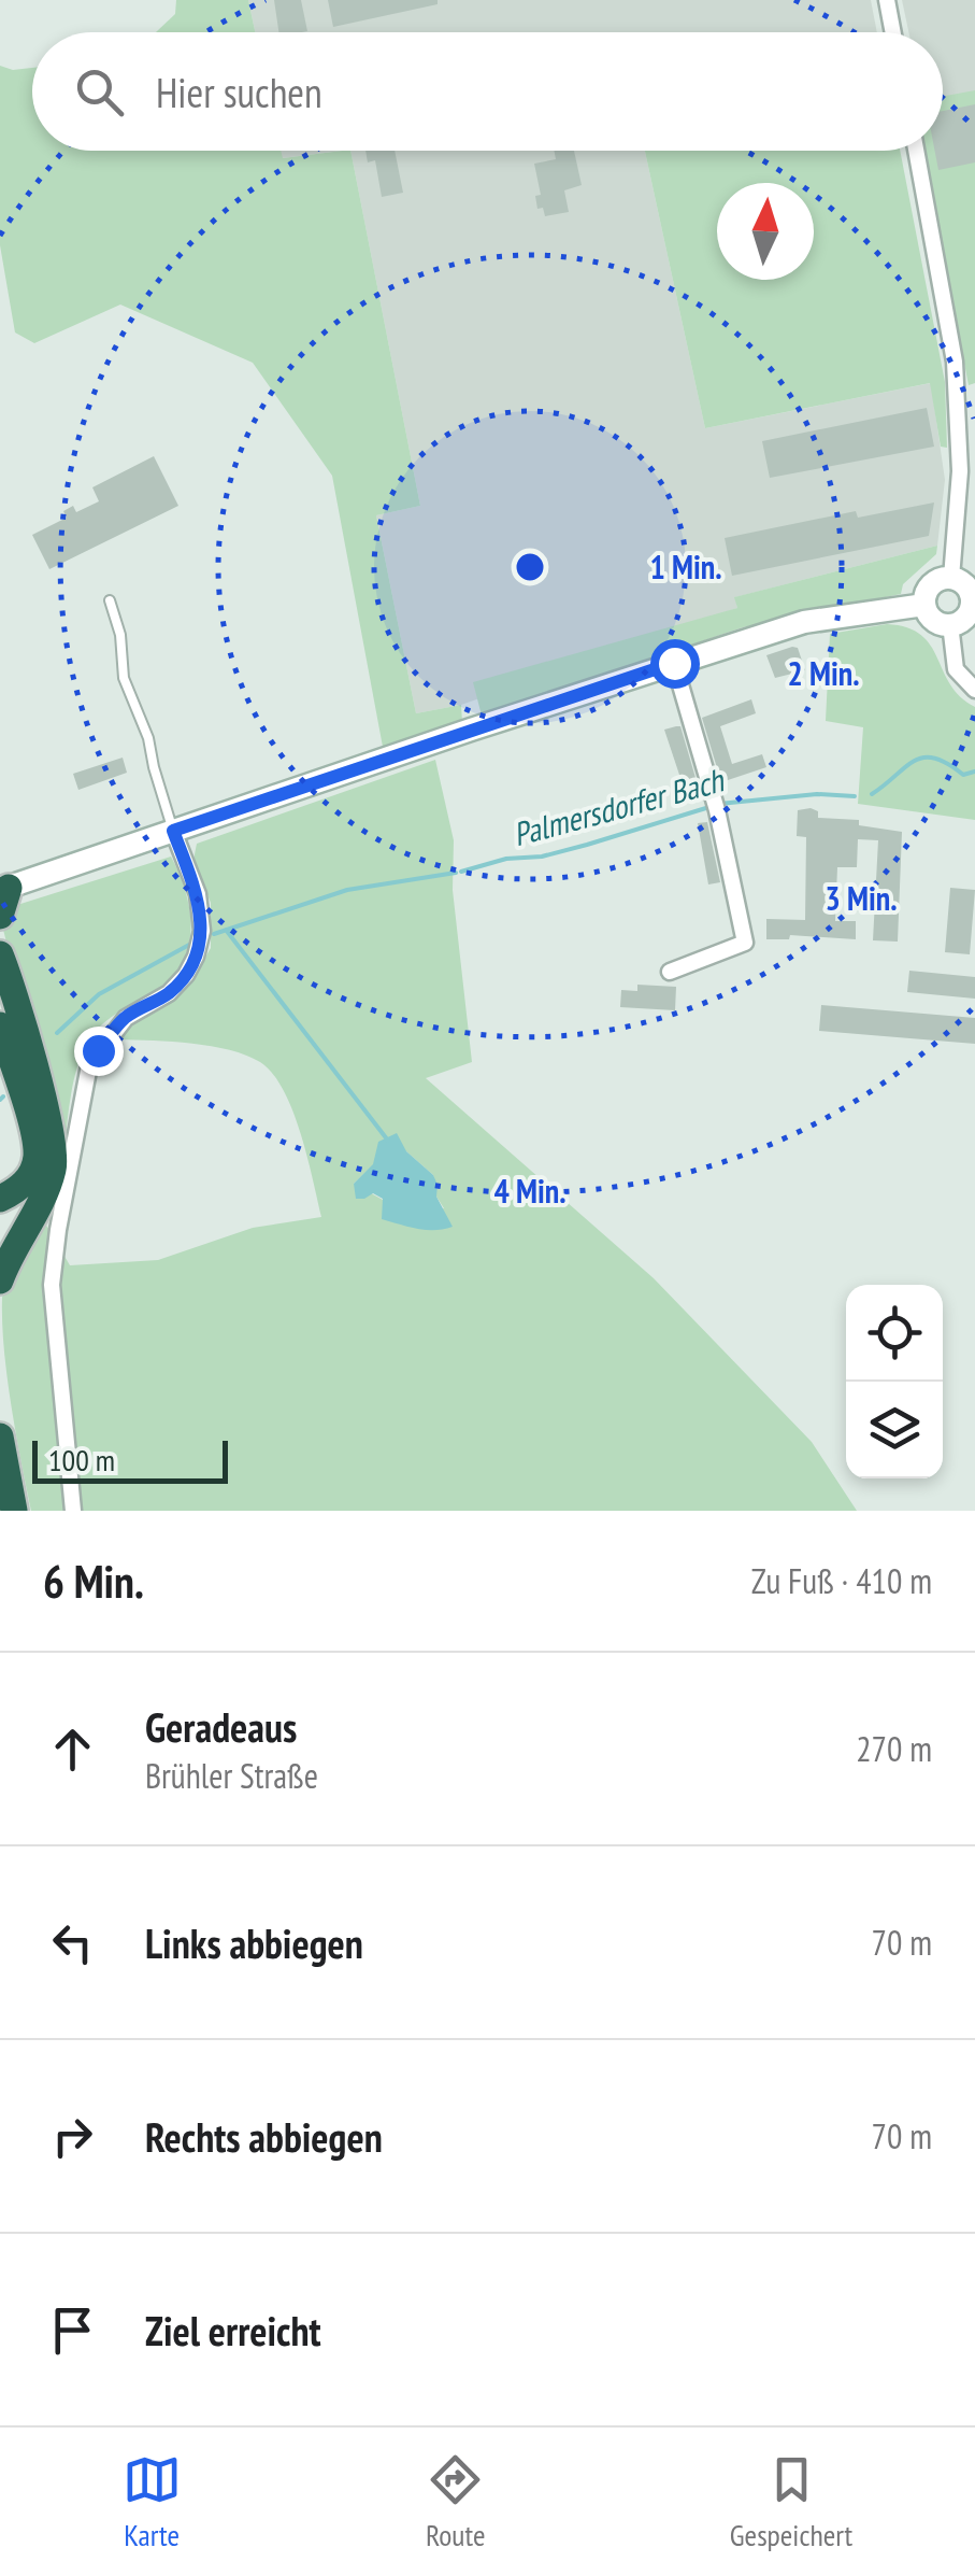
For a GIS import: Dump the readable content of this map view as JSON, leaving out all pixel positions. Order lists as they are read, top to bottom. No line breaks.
{"water":["Palmersdorfer Bach"],"scale_bar":"100 m","north":"top","page":{"search":"Hier suchen","scale":"100 m","heading":["6 Min.","Zu Fuß · 410 m"],"list":[["Geradeaus","Brühler Straße","270 m"],["Links abbiegen","70 m"],["Rechts abbiegen","70 m"],"Ziel erreicht"],"nav":["Karte","Route","Gespeichert"]},"rings":["1 Min.","2 Min.","3 Min.","4 Min."]}
